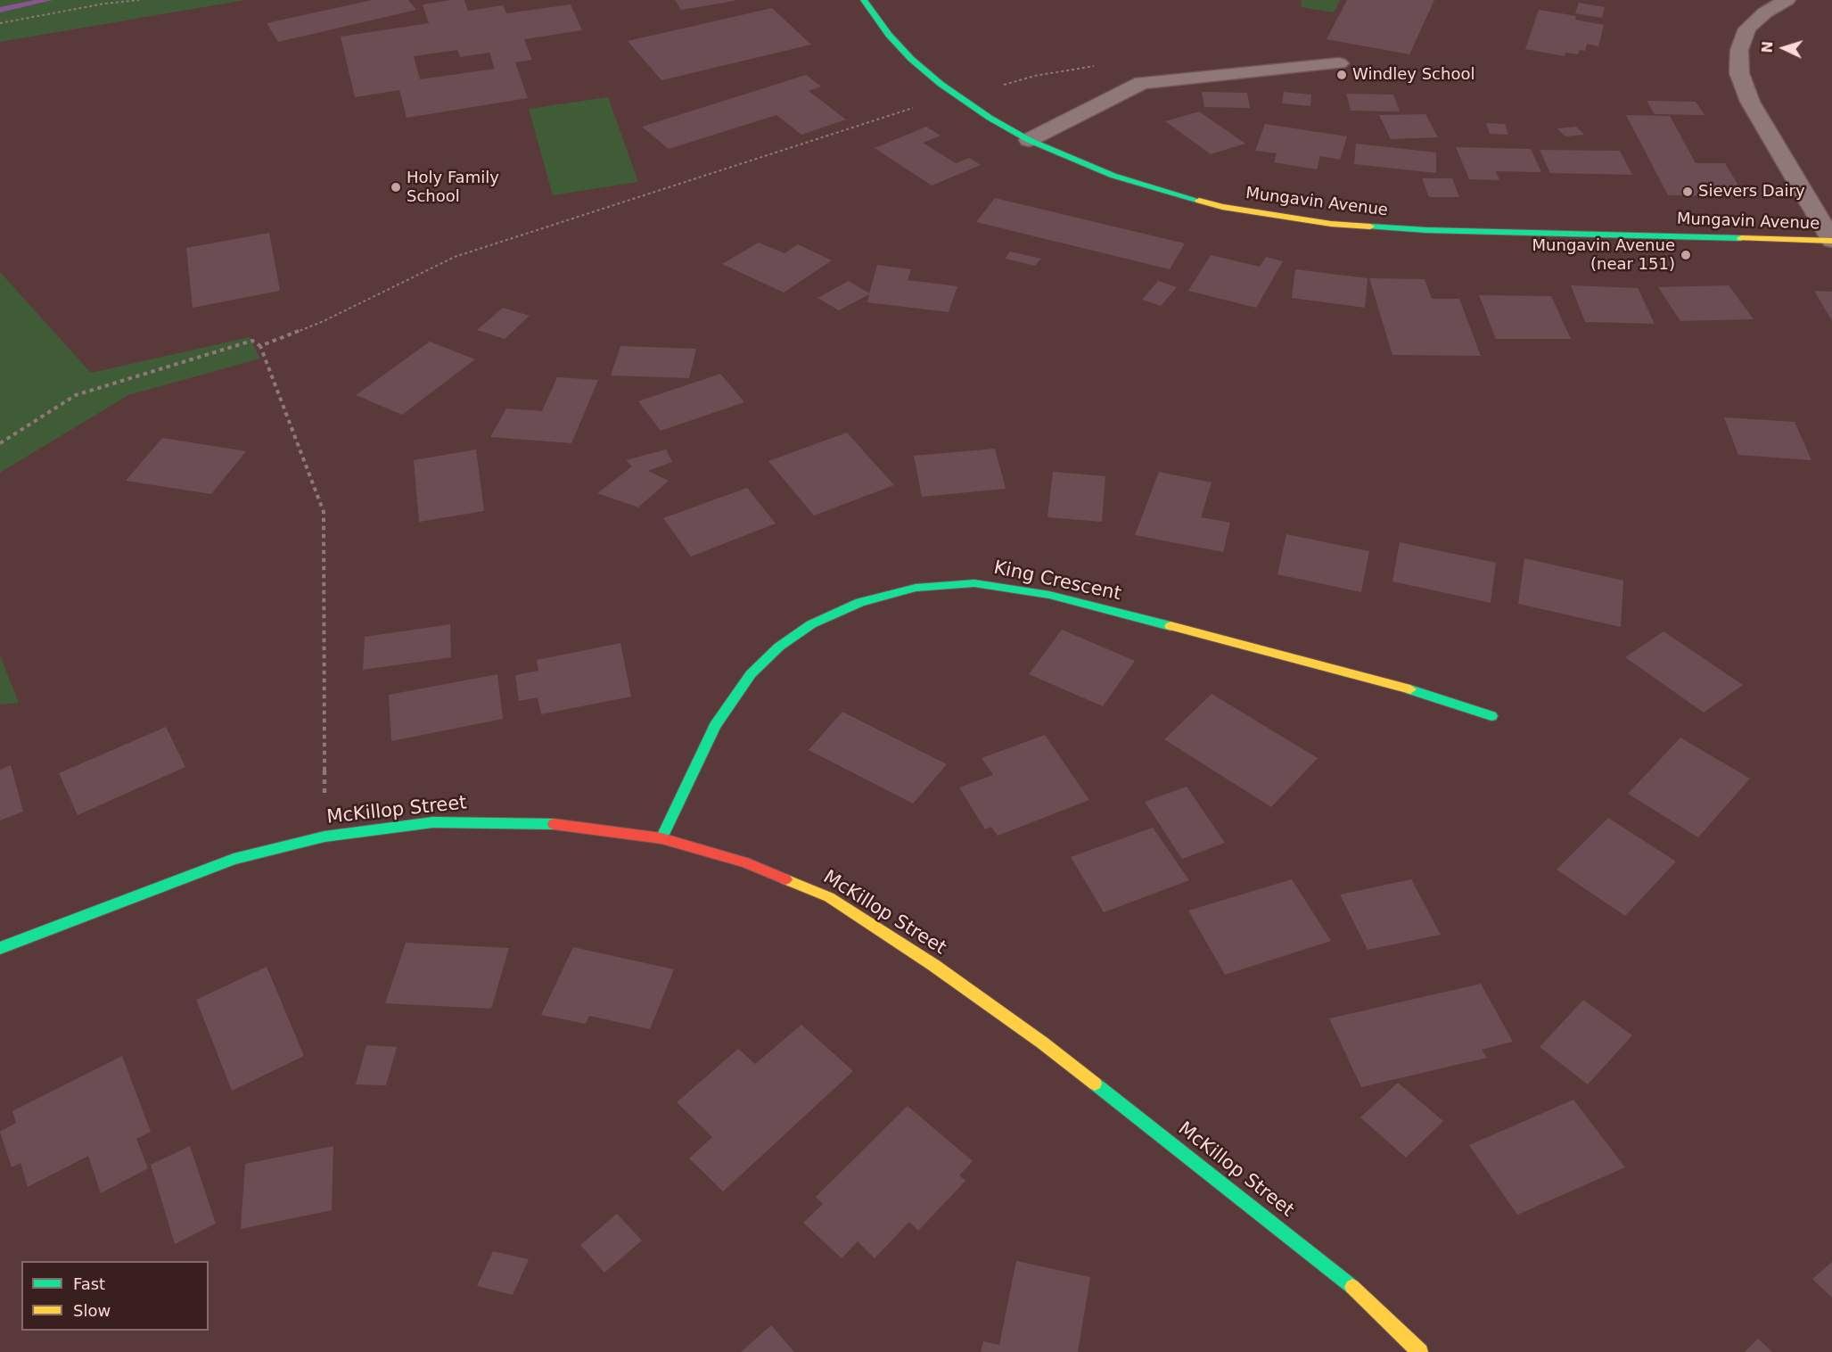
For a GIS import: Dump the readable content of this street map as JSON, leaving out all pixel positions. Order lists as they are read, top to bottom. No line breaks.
{"streets":{"street":["Mungavin Avenue","King Crescent","McKillop Street"]},"crossings":[["King Crescent","McKillop Street"]],"places":["Windley School","Holy Family School","Sievers Dairy","Mungavin Avenue (near 151)"],"legend":["Fast","Slow"],"north":"left"}
